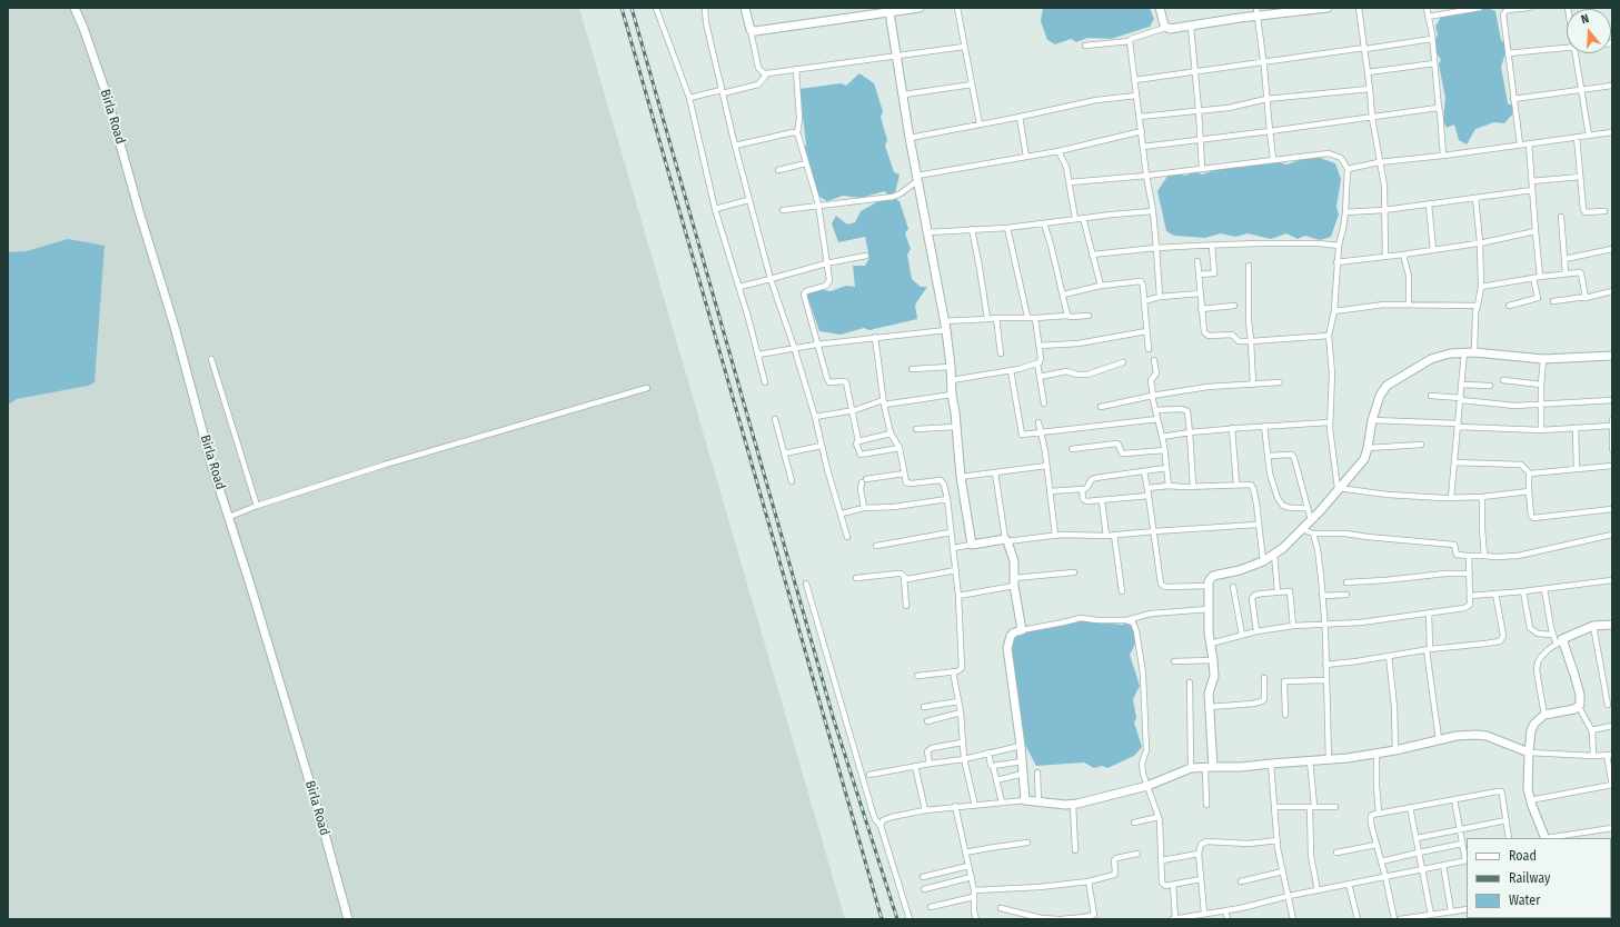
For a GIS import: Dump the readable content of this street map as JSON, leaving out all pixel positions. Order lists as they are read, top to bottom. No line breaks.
{"streets":{"street":["Birla Road"]},"legend":["Road","Railway","Water"],"north":"top"}
